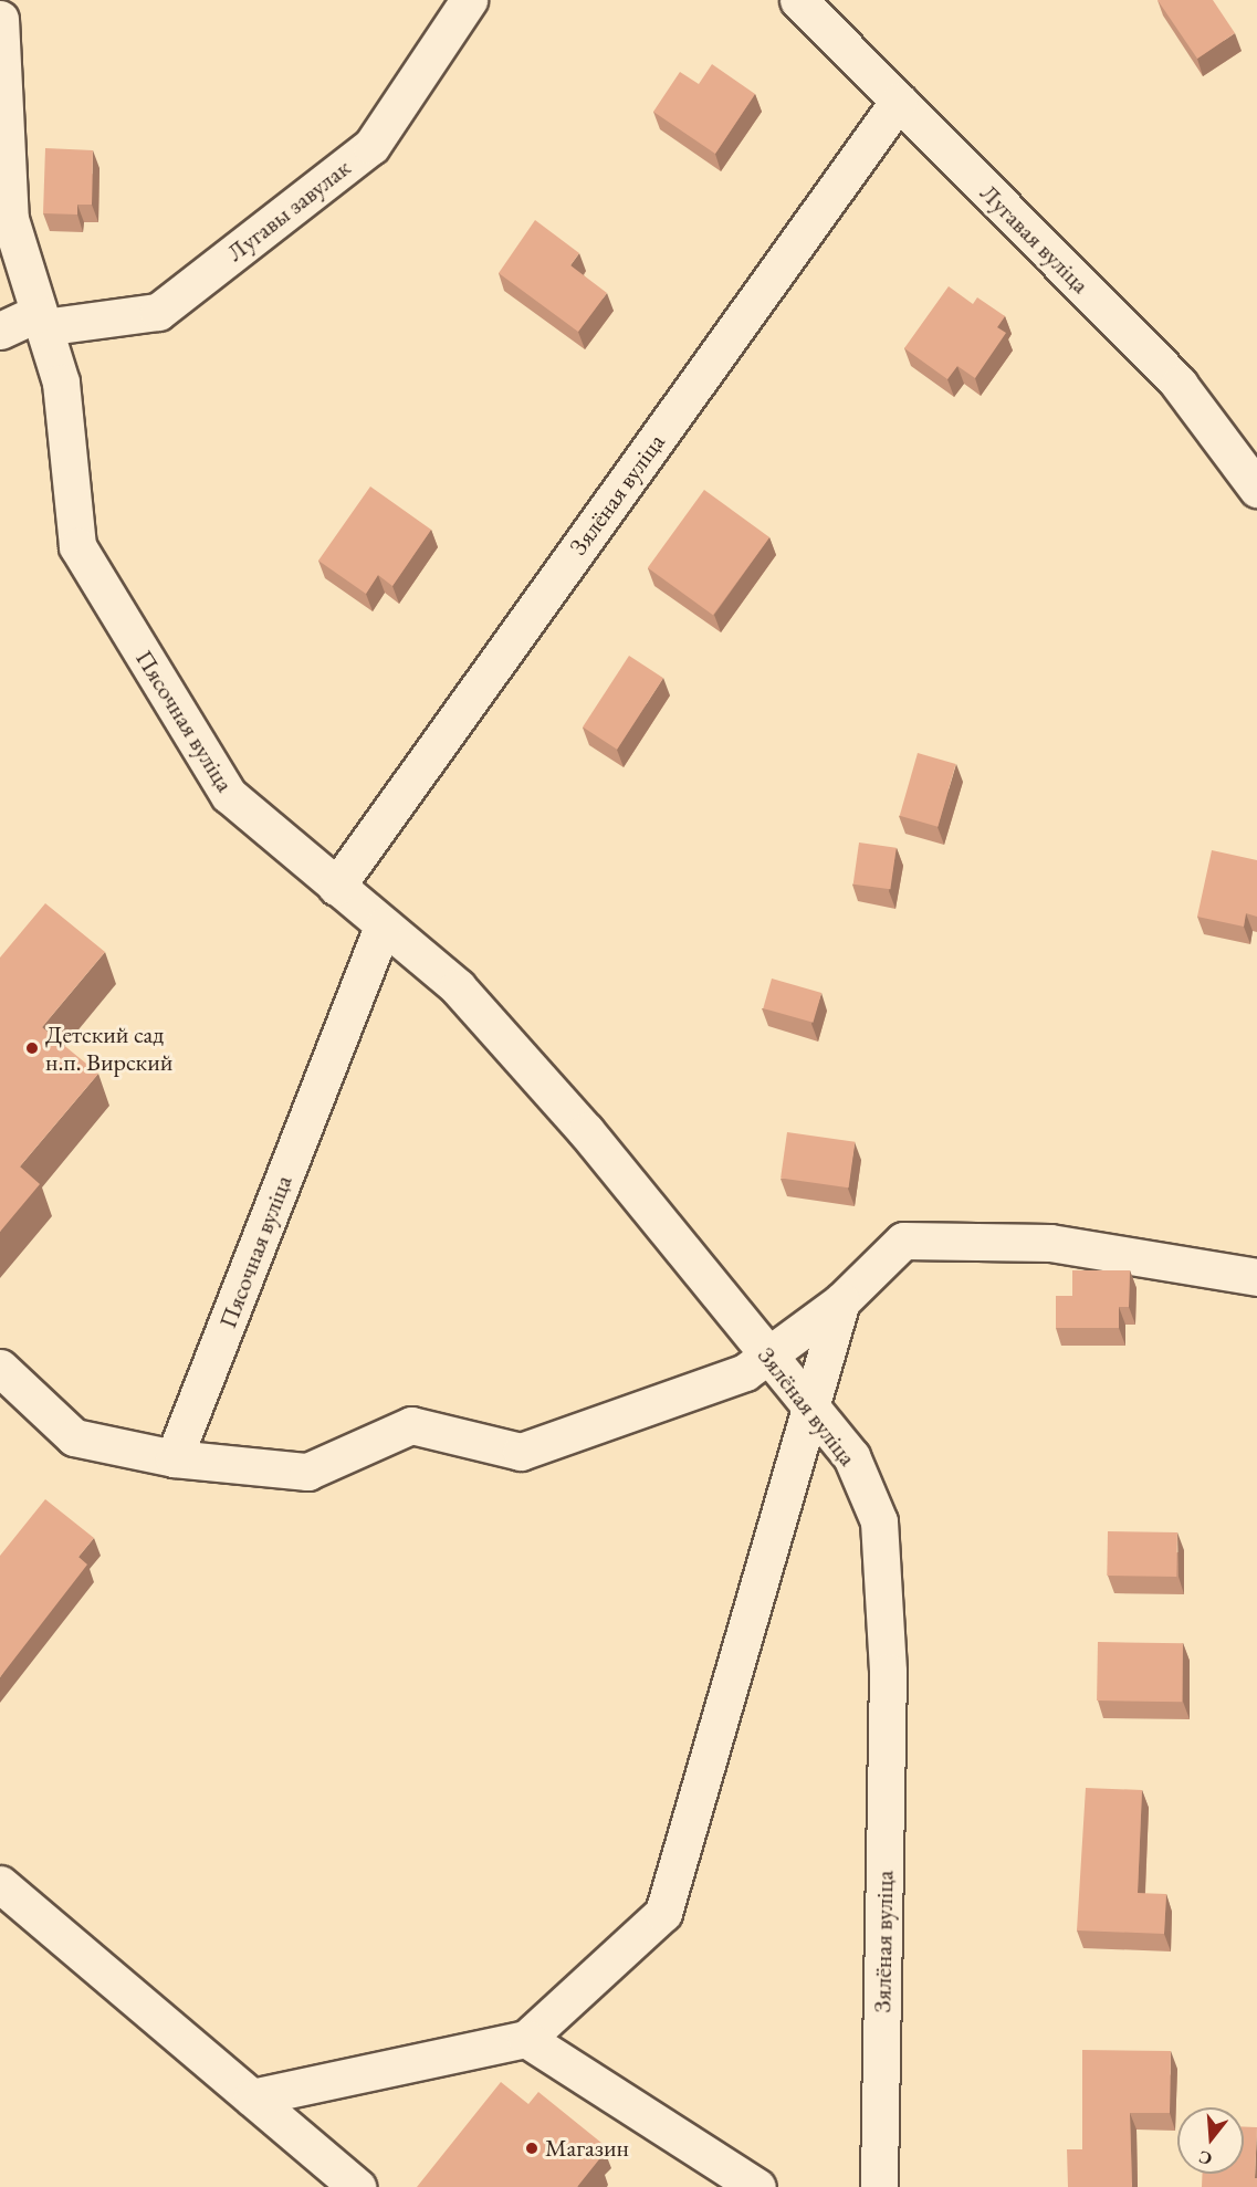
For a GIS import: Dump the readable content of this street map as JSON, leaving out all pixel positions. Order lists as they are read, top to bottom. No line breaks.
{"streets":{"street":["Лугавы завулак","Лугавая вуліца","Зялёная вуліца","Пясочная вуліца"]},"crossings":[["Лугавы завулак","Пясочная вуліца"],["Лугавая вуліца","Зялёная вуліца"],["Зялёная вуліца","Пясочная вуліца"]],"places":["Детский сад н.п. Вирский","Магазин"],"north":"bottom"}
